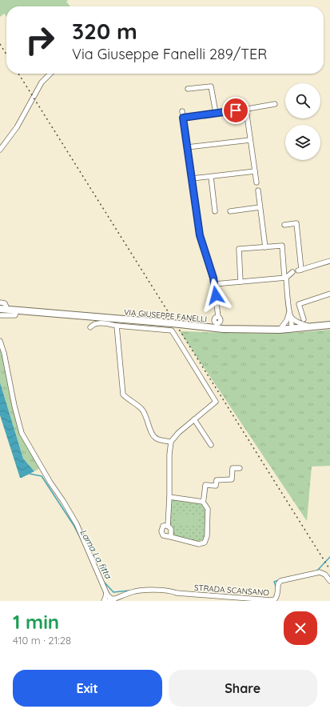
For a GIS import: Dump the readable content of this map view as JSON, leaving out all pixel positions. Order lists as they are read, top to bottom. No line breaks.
{"streets":{"main road":["VIA GIUSEPPE FANELLI"],"street":["STRADA SCANSANO"]},"water":["Lama La fitta"],"page":{"turn":["320 m","Via Giuseppe Fanelli 289/TER"],"heading":["1 min","410 m · 21:28"],"buttons":["Exit","Share"]}}
